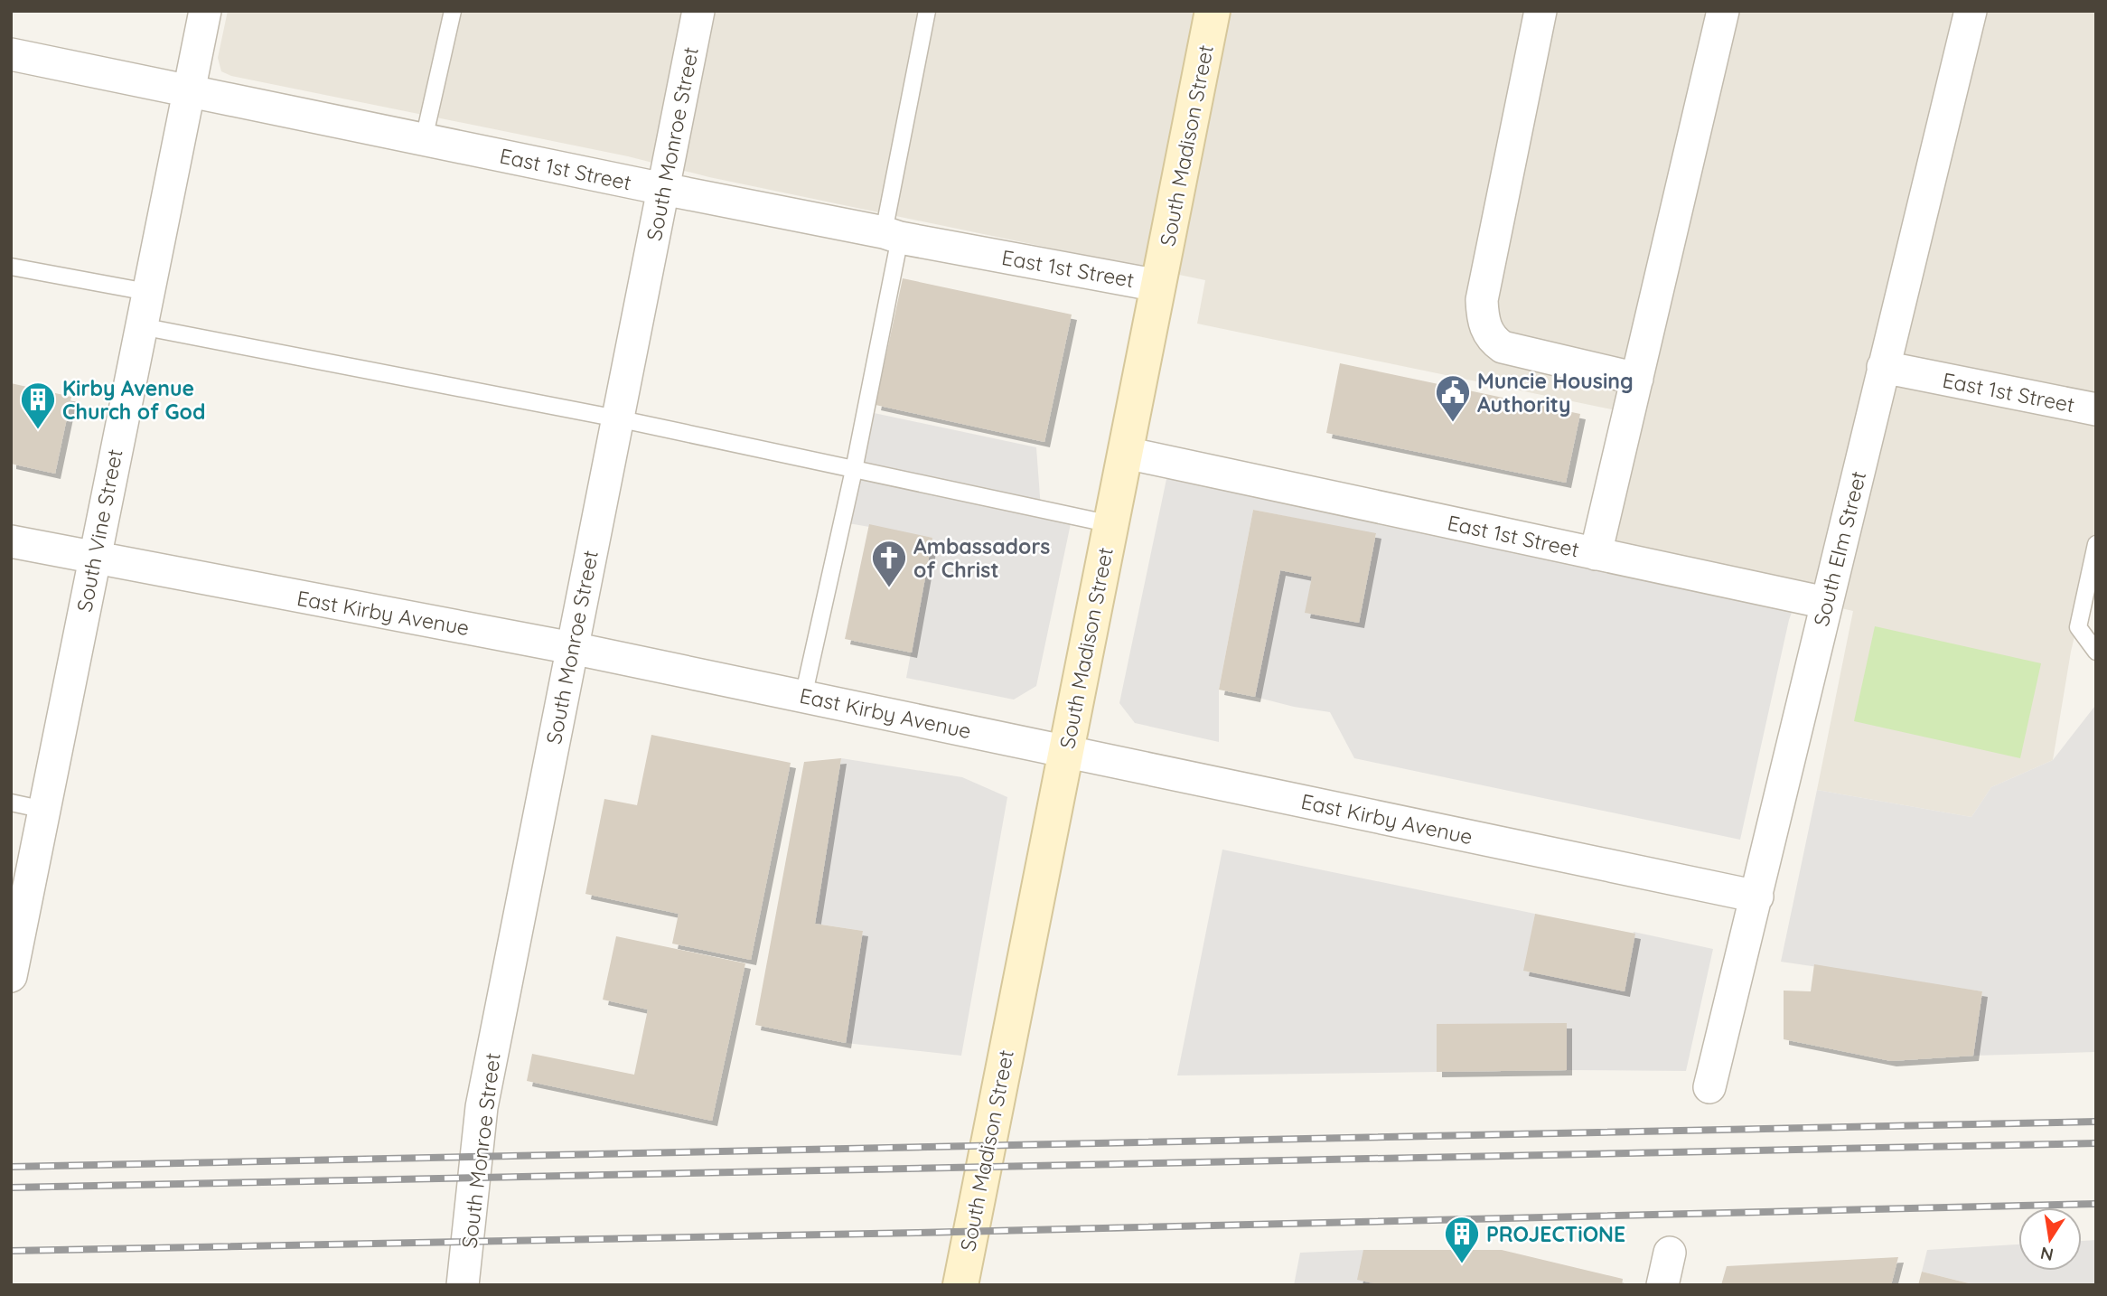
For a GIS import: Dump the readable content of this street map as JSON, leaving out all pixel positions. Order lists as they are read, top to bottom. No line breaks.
{"streets":{"main road":["South Madison Street"],"street":["South Monroe Street","East 1st Street","South Vine Street","South Elm Street","East Kirby Avenue"]},"crossings":[["South Monroe Street","East 1st Street"],["South Monroe Street","East Kirby Avenue"],["South Madison Street","East 1st Street"],["South Madison Street","East Kirby Avenue"],["East 1st Street","South Vine Street"],["East 1st Street","South Elm Street"],["South Vine Street","East Kirby Avenue"],["South Elm Street","East Kirby Avenue"]],"places":{"public building":["Muncie Housing Authority"],"building":["Kirby Avenue Church of God","PROJECTiONE"],"church":["Ambassadors of Christ"]},"north":"bottom"}
